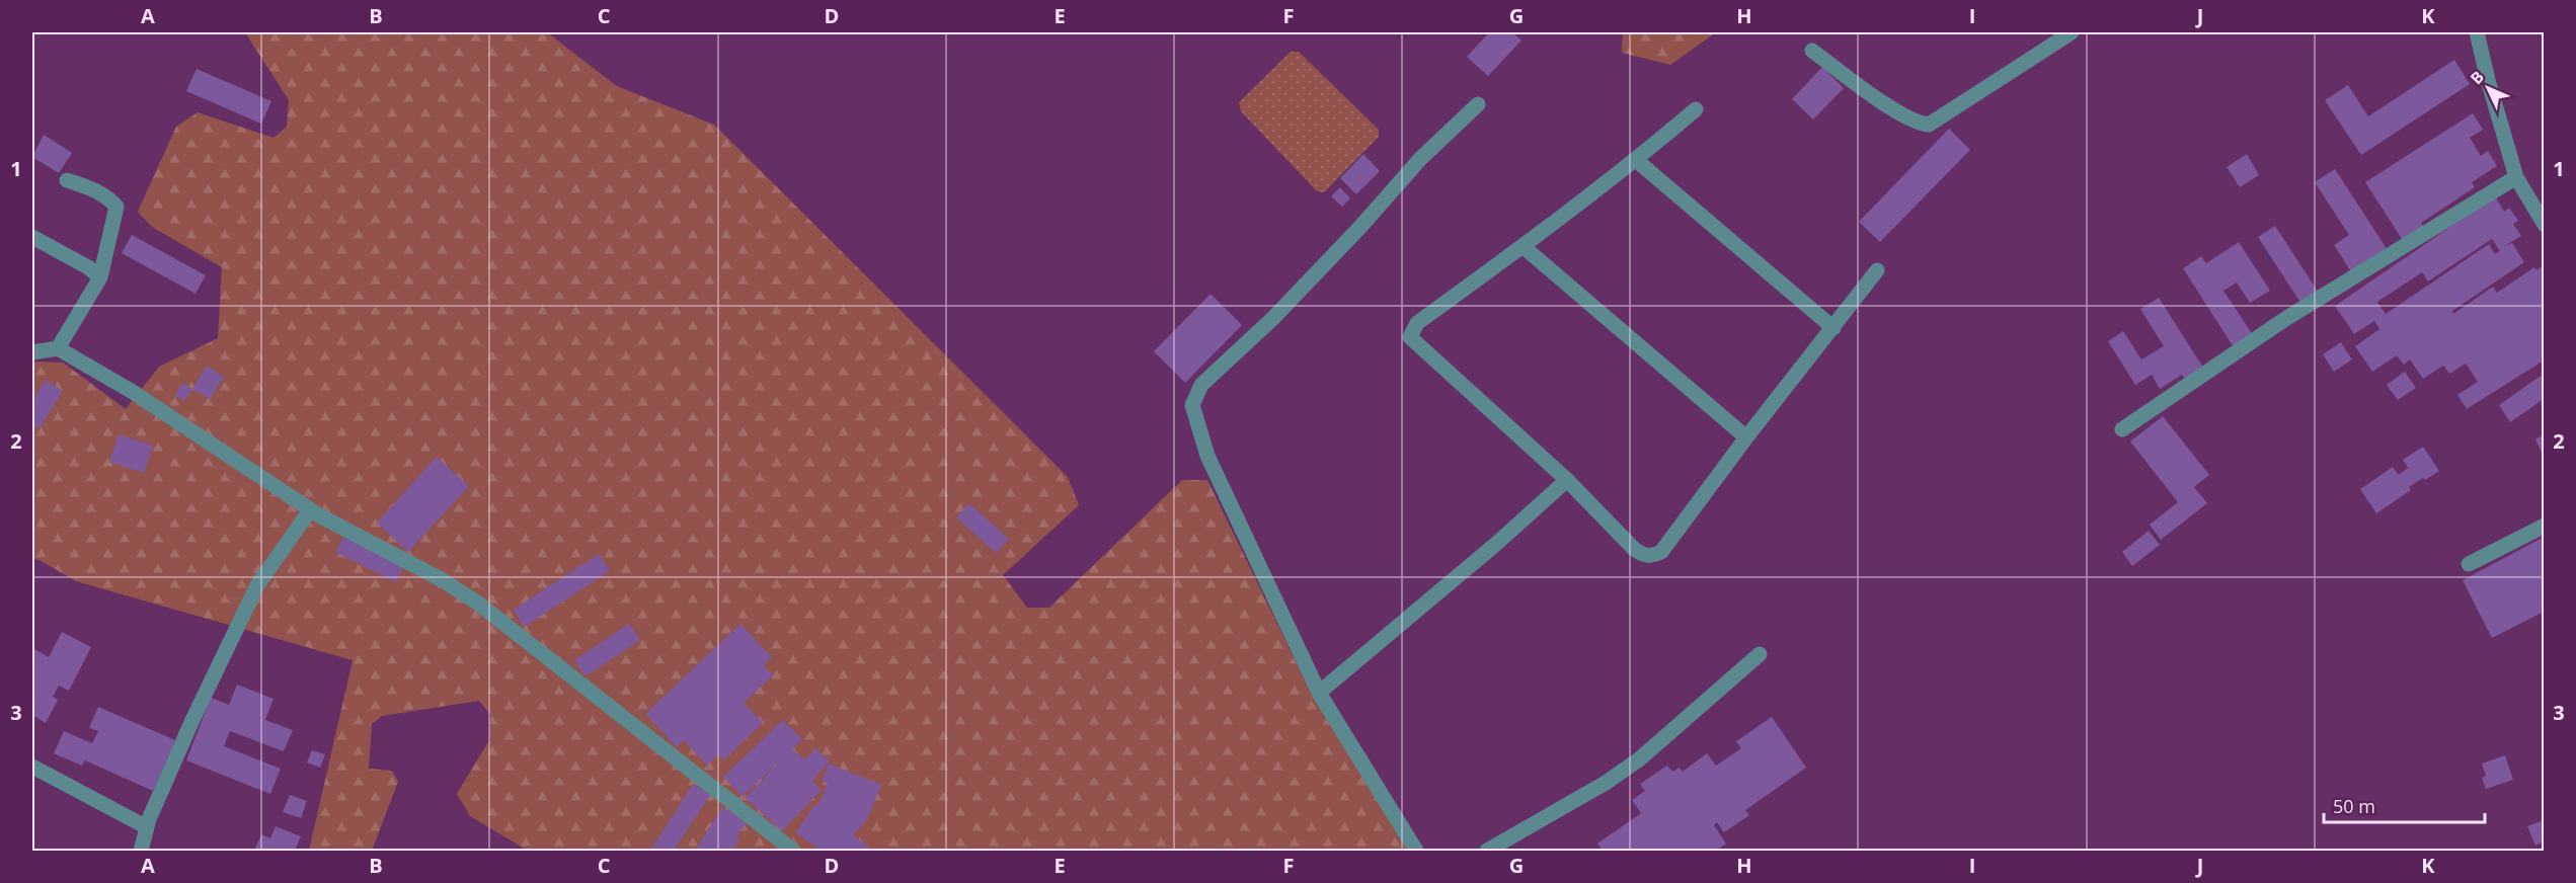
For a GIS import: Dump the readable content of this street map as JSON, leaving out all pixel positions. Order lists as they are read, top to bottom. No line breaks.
{"scale_bar":"50 m","north":"top left","grid":{"columns":["A","B","C","D","E","F","G","H","I","J","K"],"rows":["1","2","3"]}}
